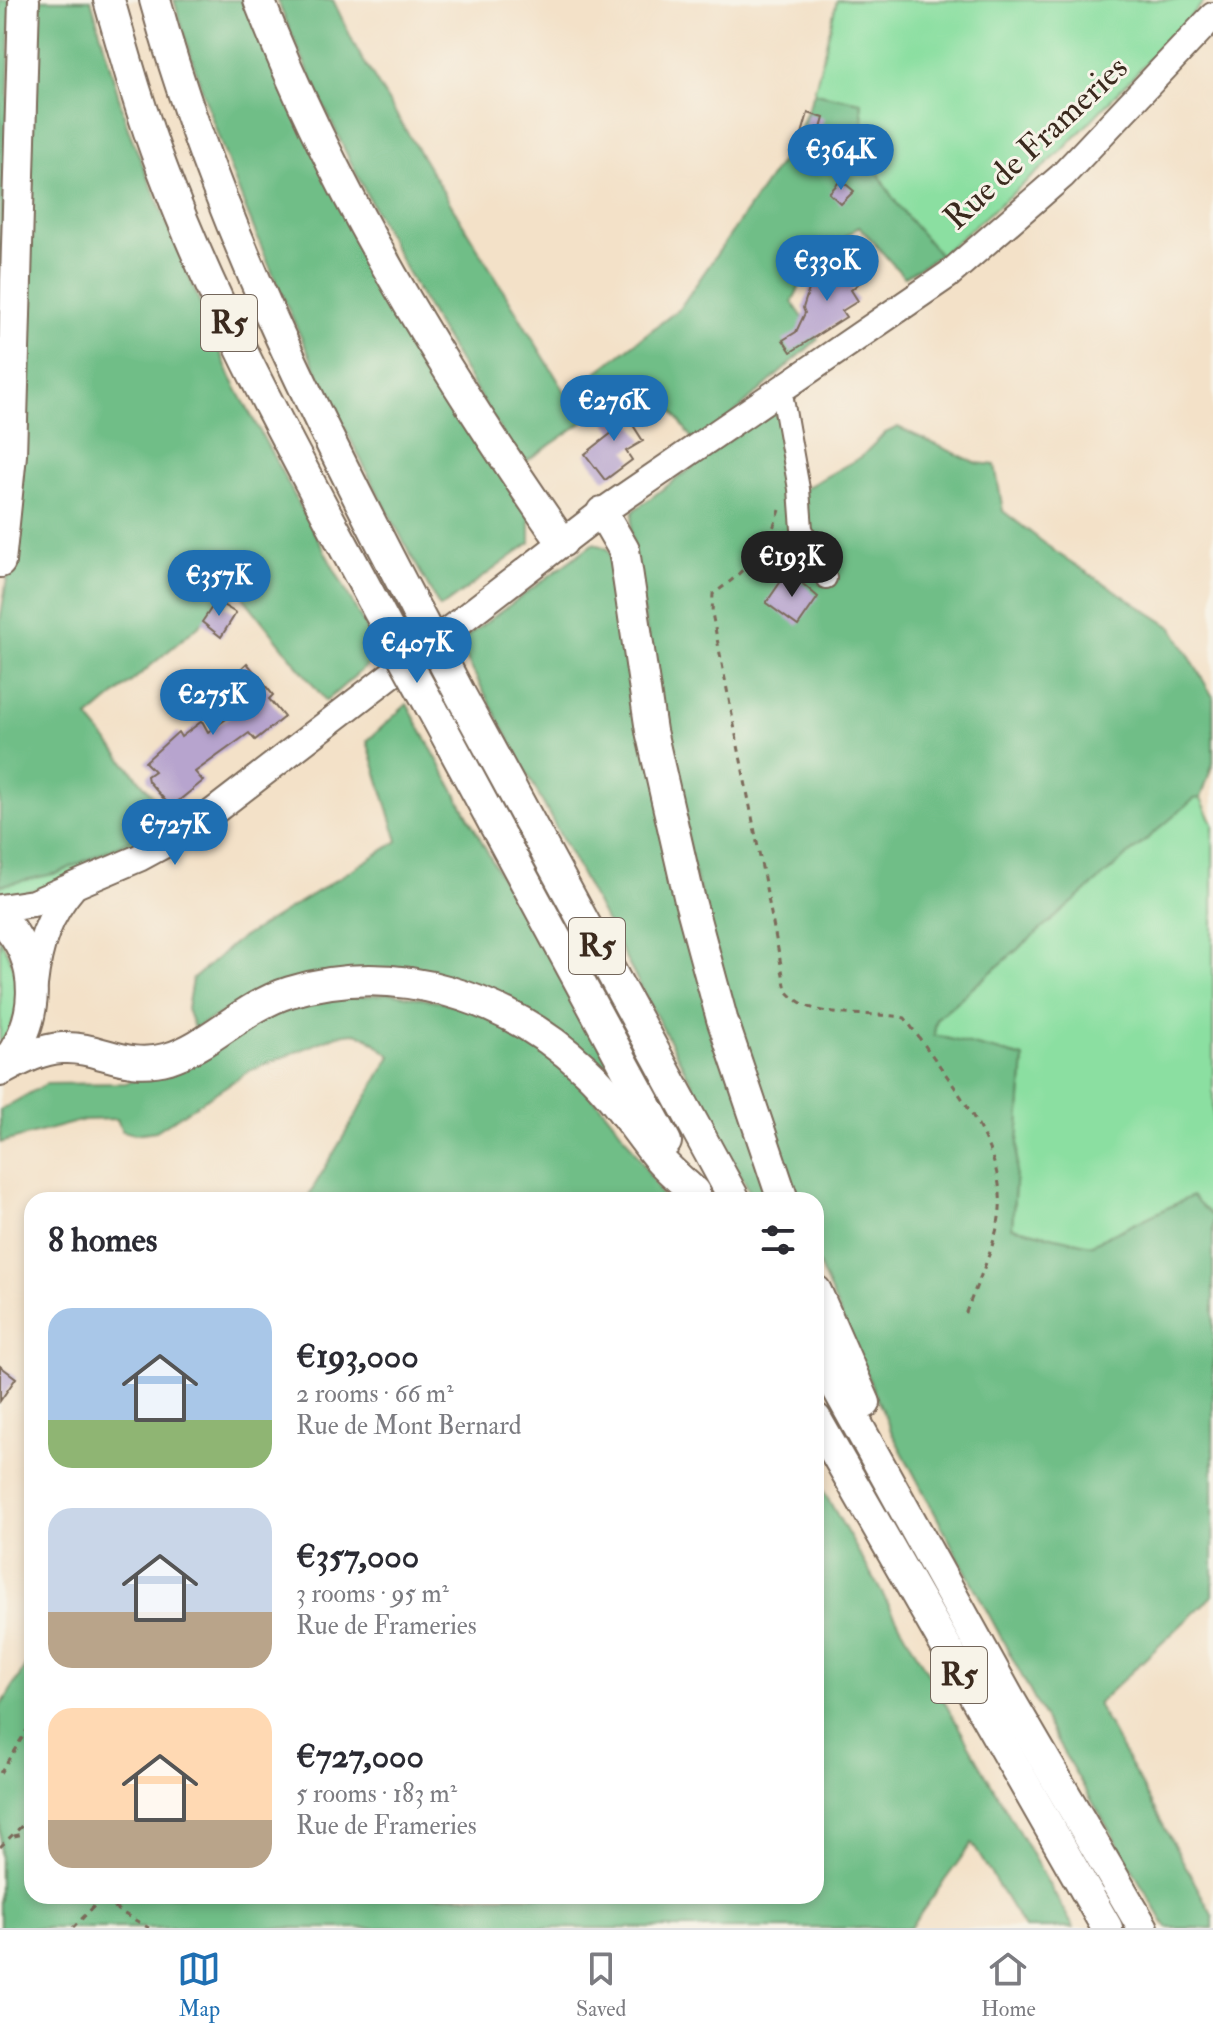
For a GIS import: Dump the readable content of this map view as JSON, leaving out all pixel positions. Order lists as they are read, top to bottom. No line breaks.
{"streets":{"highway":["R5"],"main road":["Rue de Frameries"]},"page":{"price":["€364K","€330K","€276K","€193K","€357K","€407K","€275K","€727K"],"heading":"8 homes","list":[{"name":"€193,000","note":"2 rooms · 66 m² · Rue de Mont Bernard"},{"name":"€357,000","note":"3 rooms · 95 m² · Rue de Frameries"},{"name":"€727,000","note":"5 rooms · 183 m² · Rue de Frameries"}],"tabs":["Map","Saved","Home"]}}
